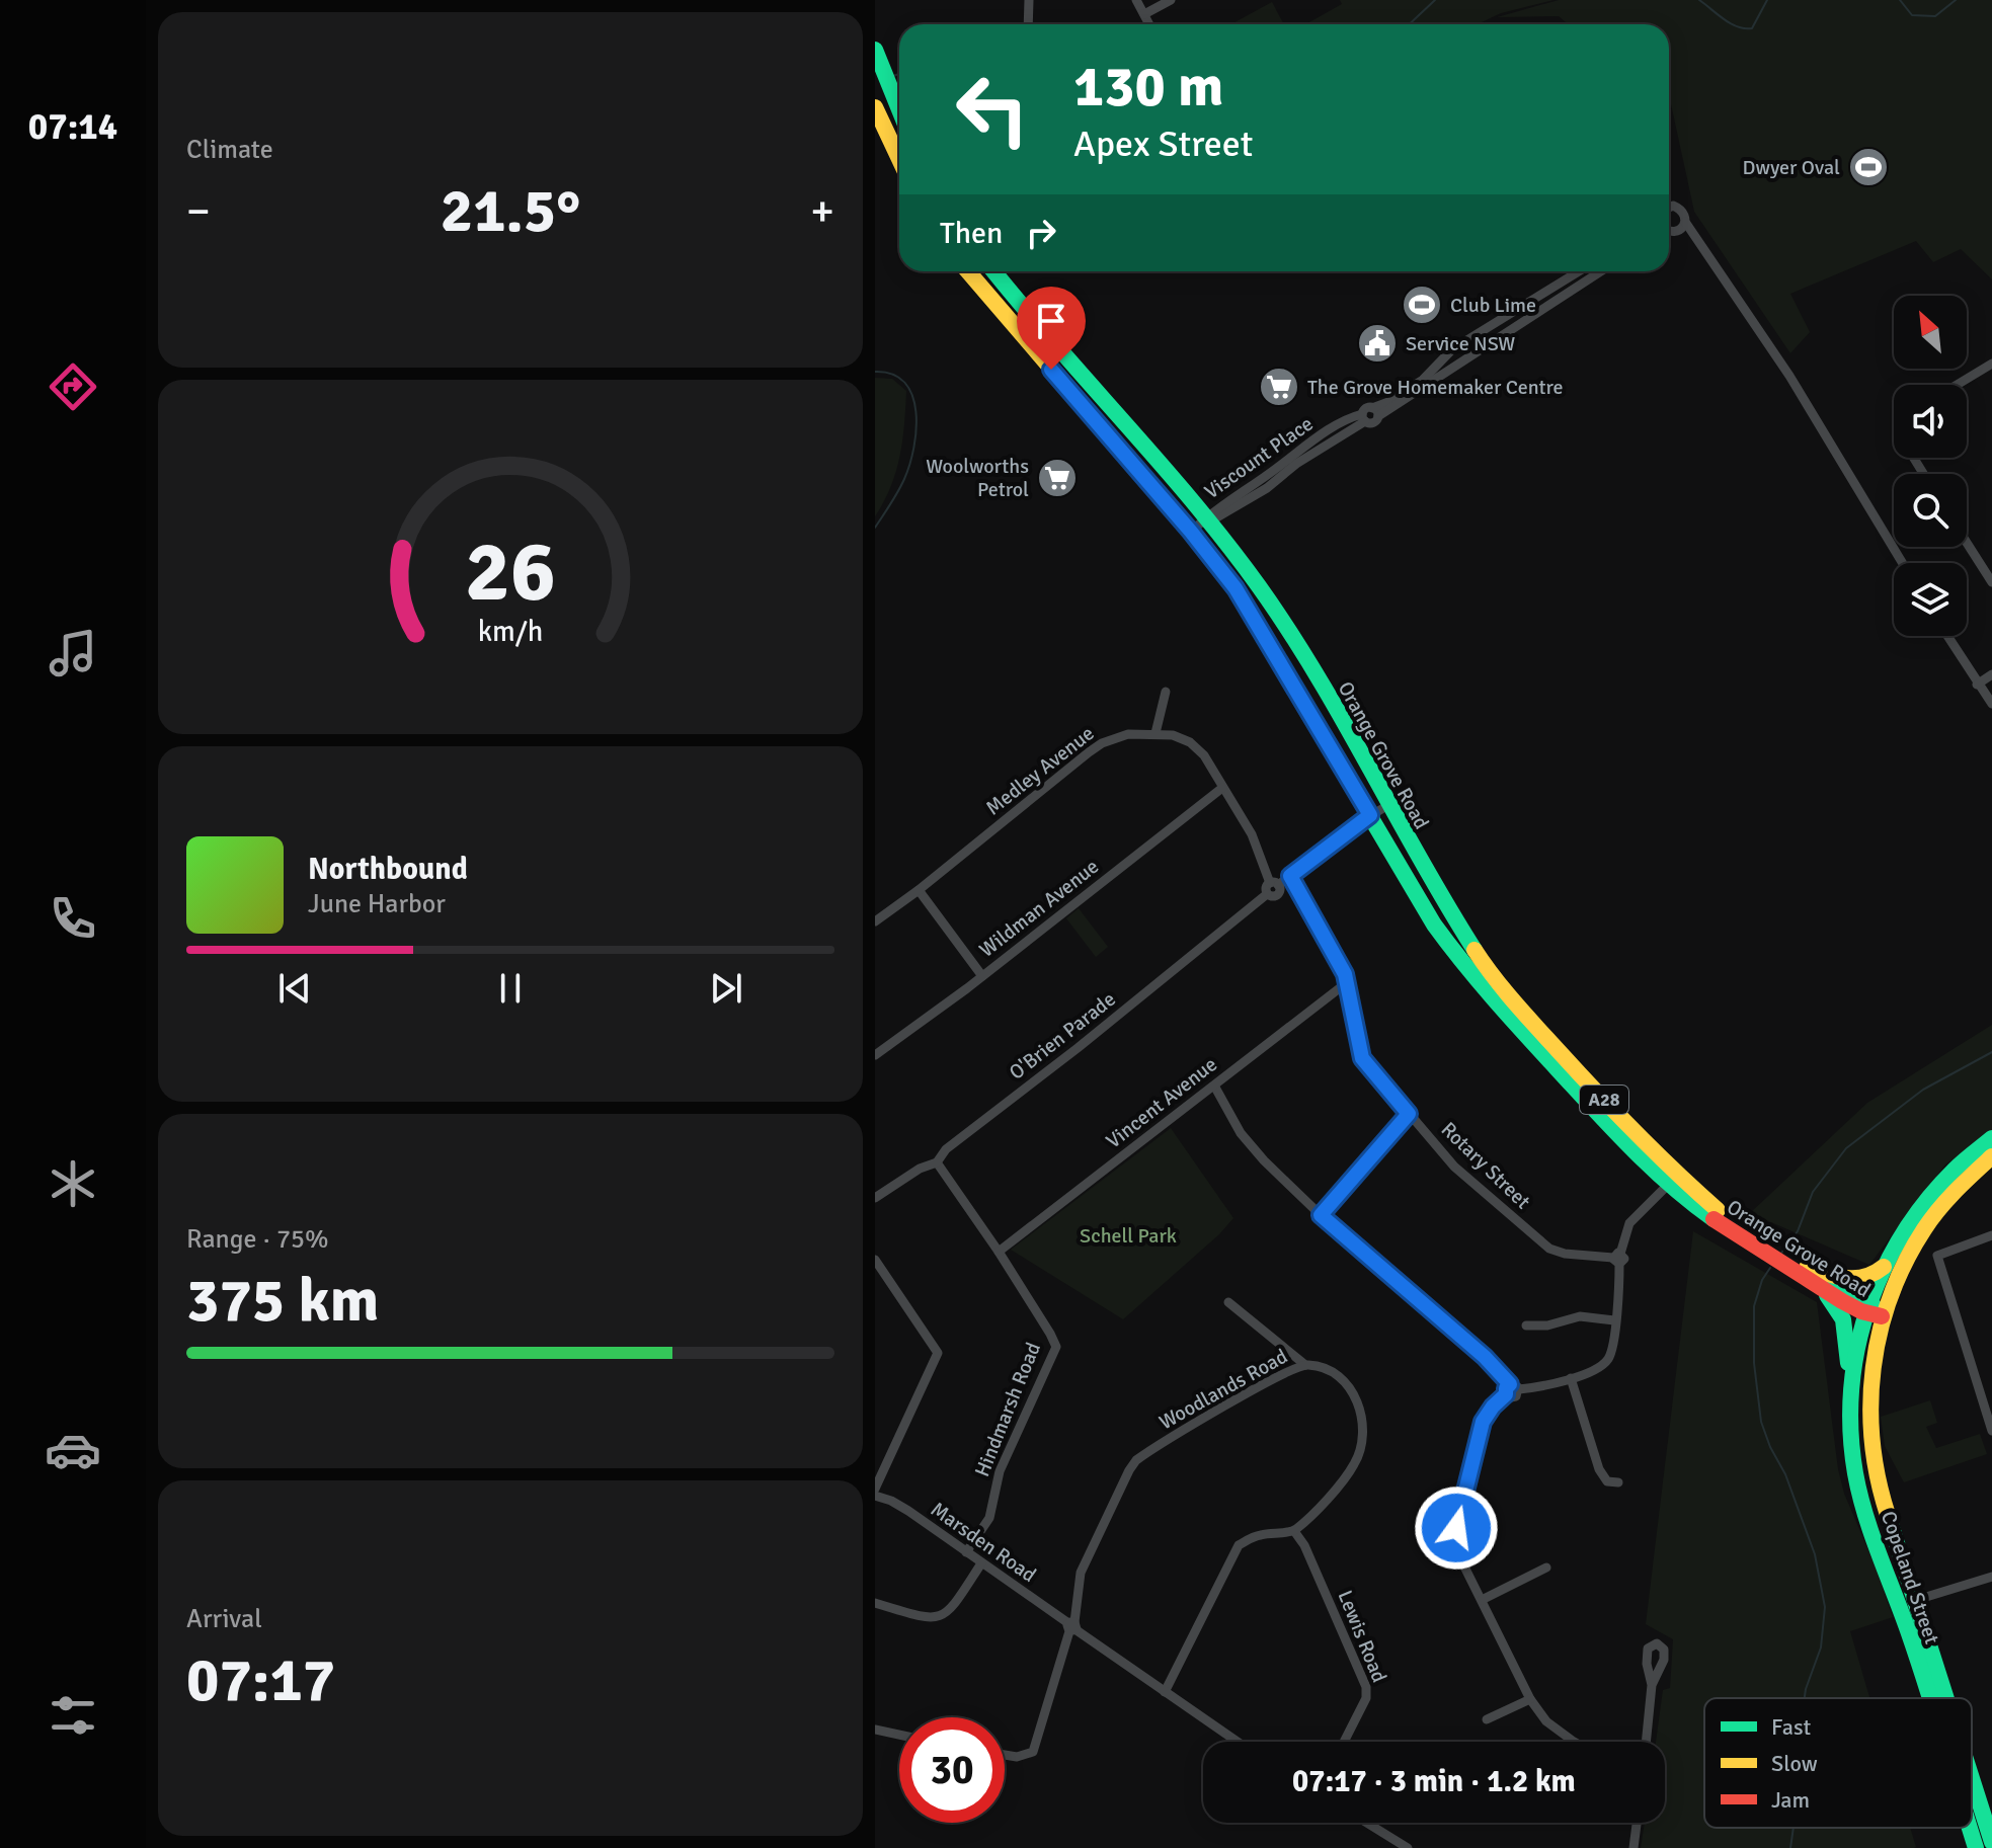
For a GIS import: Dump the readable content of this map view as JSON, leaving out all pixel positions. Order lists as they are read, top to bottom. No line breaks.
{"streets":{"highway":["Orange Grove Road","A28","Copeland Street"],"street":["Viscount Place","Medley Avenue","Wildman Avenue","O'Brien Parade","Vincent Avenue","Rotary Street","Woodlands Road","Hindmarsh Road","Marsden Road","Lewis Road"]},"crossings":[["Viscount Place","Orange Grove Road"],["Orange Grove Road","A28"],["Orange Grove Road","Copeland Street"],["Medley Avenue","Wildman Avenue"],["Medley Avenue","O'Brien Parade"],["O'Brien Parade","Hindmarsh Road"],["A28","Copeland Street"],["Vincent Avenue","Rotary Street"],["Vincent Avenue","Hindmarsh Road"],["Woodlands Road","Marsden Road"],["Woodlands Road","Lewis Road"],["Hindmarsh Road","Marsden Road"]],"parks":["Schell Park"],"places":{"sports":["Dwyer Oval","Club Lime"],"public building":["Service NSW"],"supermarket":["The Grove Homemaker Centre","Woolworths Petrol"]},"legend":["Fast","Slow","Jam"],"north":"top left","page":{"tabs":"07:14","tile":["Climate",["Range · 75%","375 km"],["Arrival","07:17"]],"turn":["130 m","Apex Street"],"heat":["−","21.5°","+"],"then":"Then","song":["Northbound","June Harbor"],"limit":"30","trip":"07:17 · 3 min · 1.2 km","gauge":["26","km/h"]}}
